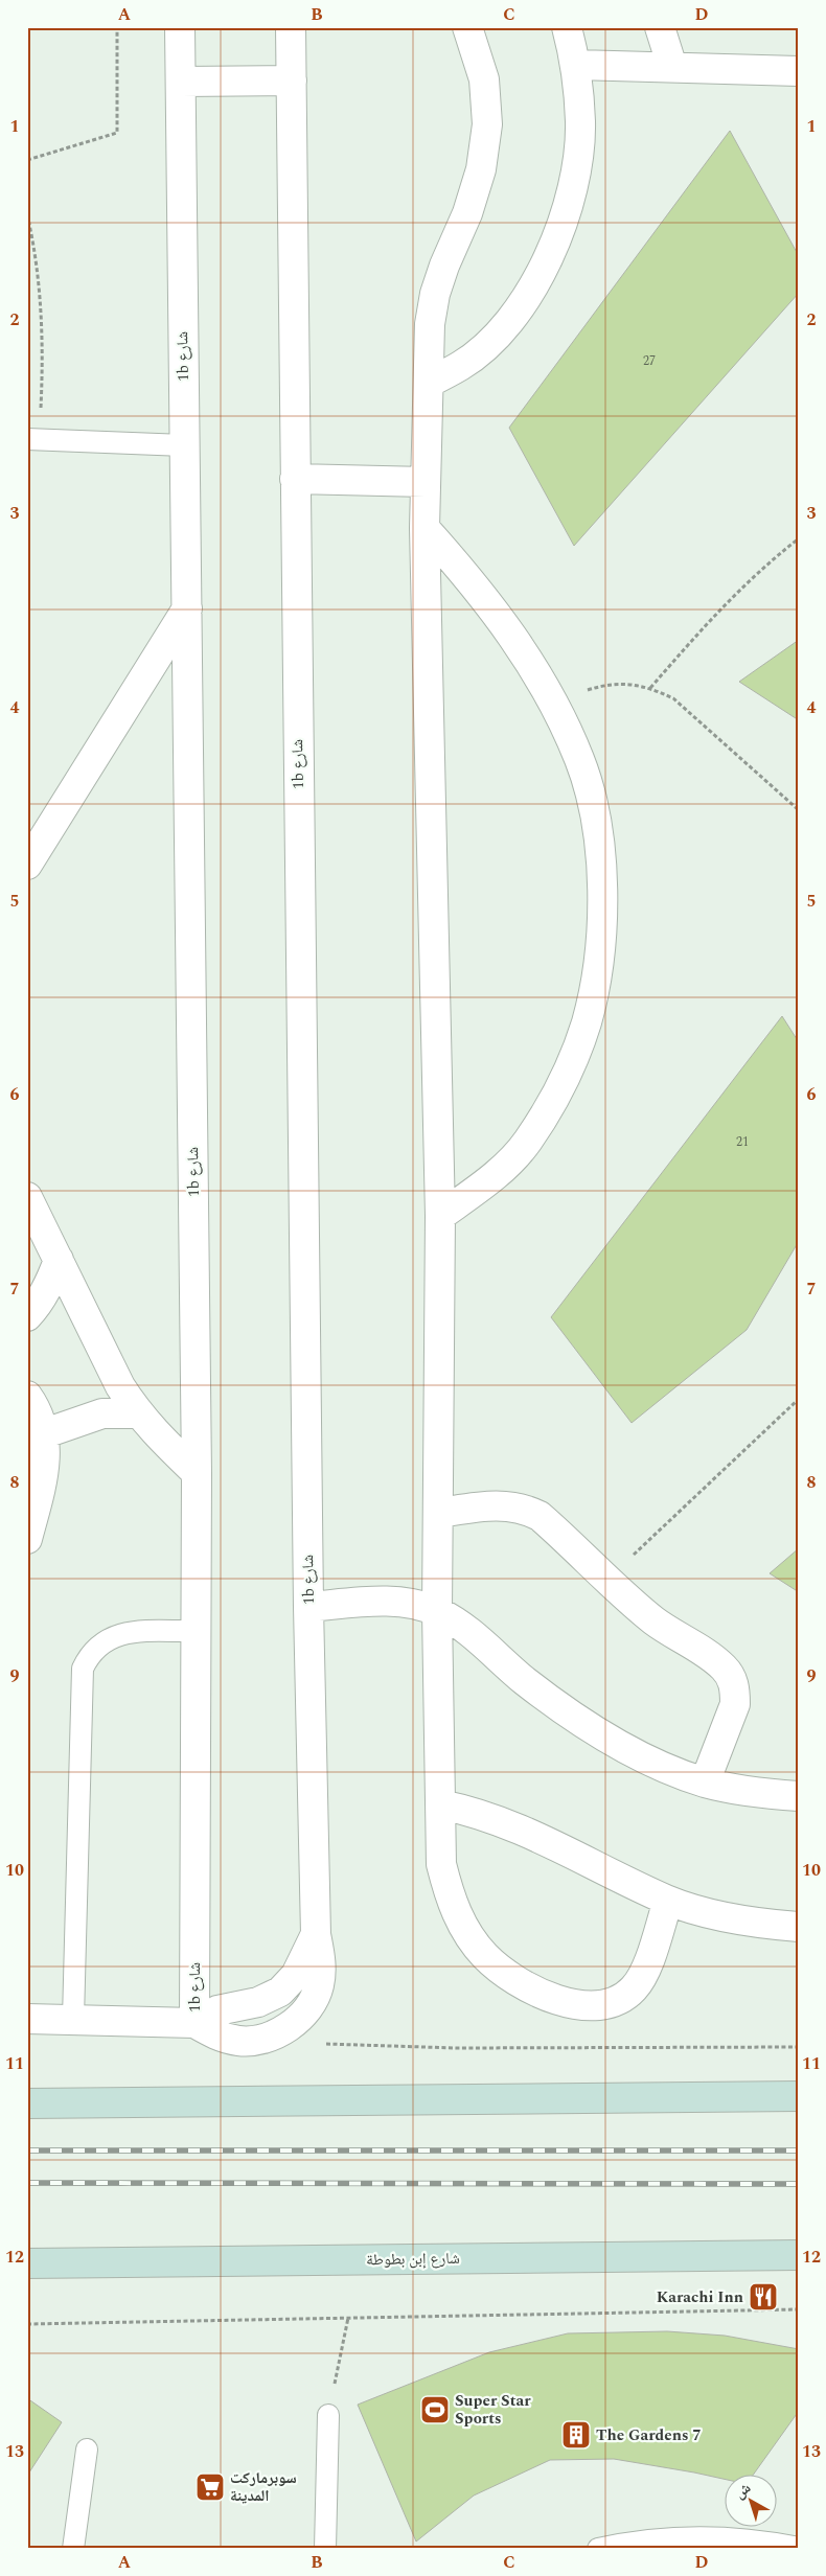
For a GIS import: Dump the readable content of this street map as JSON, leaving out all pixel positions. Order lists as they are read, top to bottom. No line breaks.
{"streets":{"main road":["شارع إبن بطوطة"],"street":["1b شارع"]},"places":{"restaurant":["Karachi Inn"],"sports":["Super Star Sports"],"building":["The Gardens 7"],"supermarket":["سوبرماركت المدينة"]},"house_numbers":["27","21"],"north":"top left","grid":{"columns":["A","B","C","D"],"rows":["1","2","3","4","5","6","7","8","9","10","11","12","13"]}}
